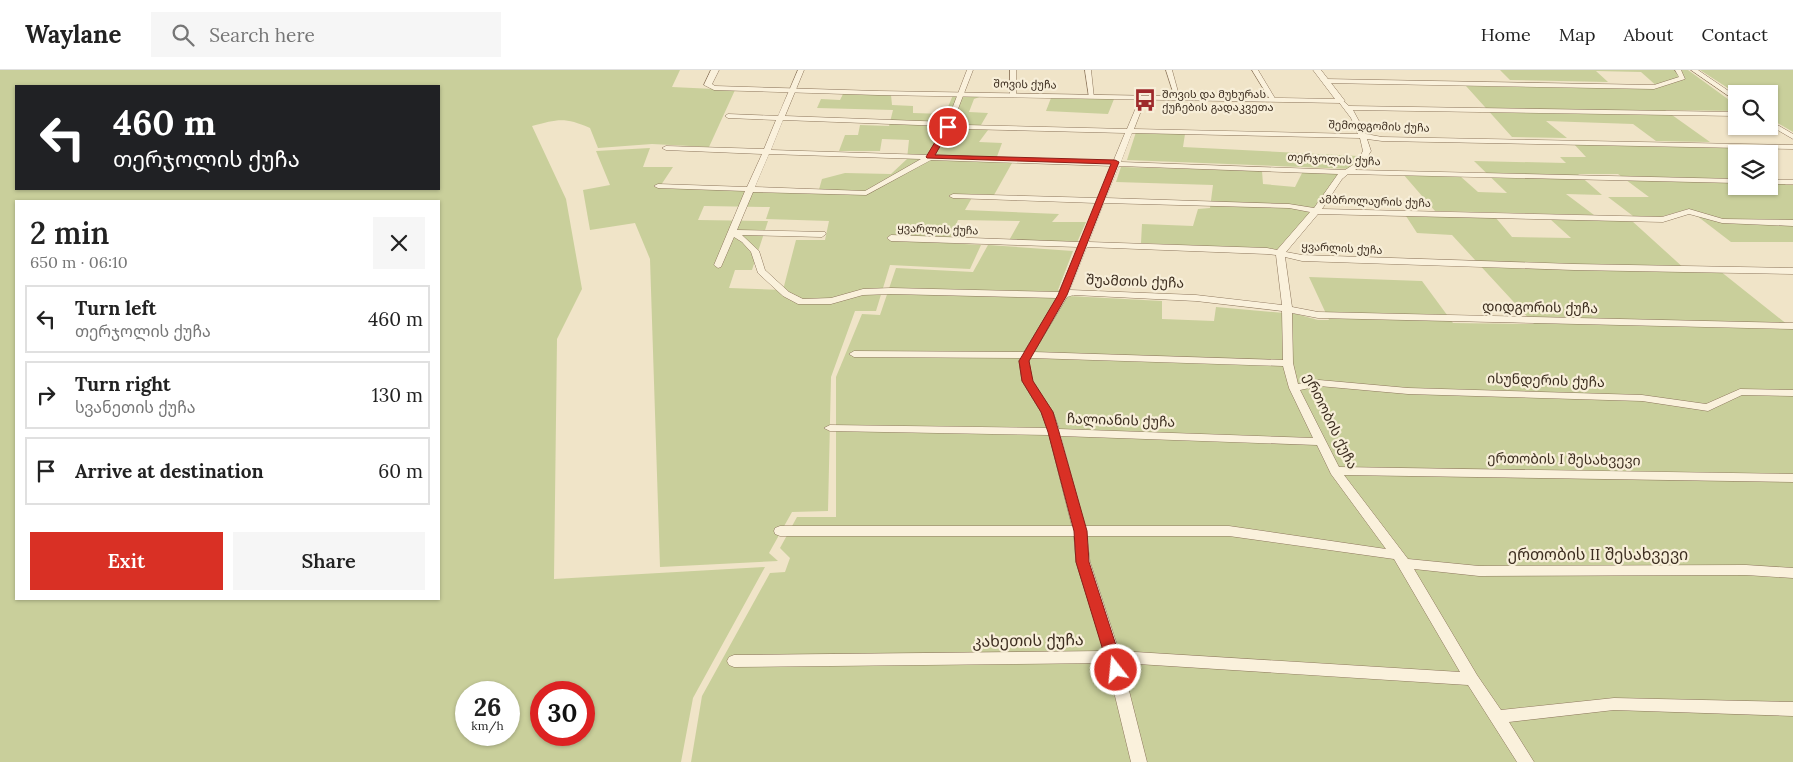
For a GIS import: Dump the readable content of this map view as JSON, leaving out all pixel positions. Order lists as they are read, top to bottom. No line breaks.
{"streets":{"street":["შოვის ქუჩა","შემოდგომის ქუჩა","თერჯოლის ქუჩა","ამბროლაურის ქუჩა","ყვარლის ქუჩა","შუამთის ქუჩა","დიდგორის ქუჩა","ისუნდერის ქუჩა","ჩალიანის ქუჩა","ერთობის ქუჩა","ერთობის I შესახვევი","ერთობის II შესახვევი","კახეთის ქუჩა"]},"crossings":[["ყვარლის ქუჩა","ერთობის ქუჩა"],["შუამთის ქუჩა","დიდგორის ქუჩა"],["შუამთის ქუჩა","ერთობის ქუჩა"],["დიდგორის ქუჩა","ერთობის ქუჩა"],["ისუნდერის ქუჩა","ერთობის ქუჩა"],["ჩალიანის ქუჩა","ერთობის ქუჩა"],["ერთობის ქუჩა","ერთობის I შესახვევი"],["ერთობის ქუჩა","ერთობის II შესახვევი"],["ერთობის ქუჩა","კახეთის ქუჩა"]],"places":{"bus stop":["შოვის და მუხურას ქუჩების გადაკვეთა"]},"page":{"header":"Waylane","search":"Search here","nav":["Home","Map","About","Contact"],"turn":["460 m","თერჯოლის ქუჩა"],"heading":["2 min","650 m · 06:10"],"list":[{"name":"Turn left","note":"თერჯოლის ქუჩა","value":"460 m"},{"name":"Turn right","note":"სვანეთის ქუჩა","value":"130 m"},{"name":"Arrive at destination","value":"60 m"}],"buttons":["Exit","Share"],"speed":"26 km/h","limit":"30"}}
